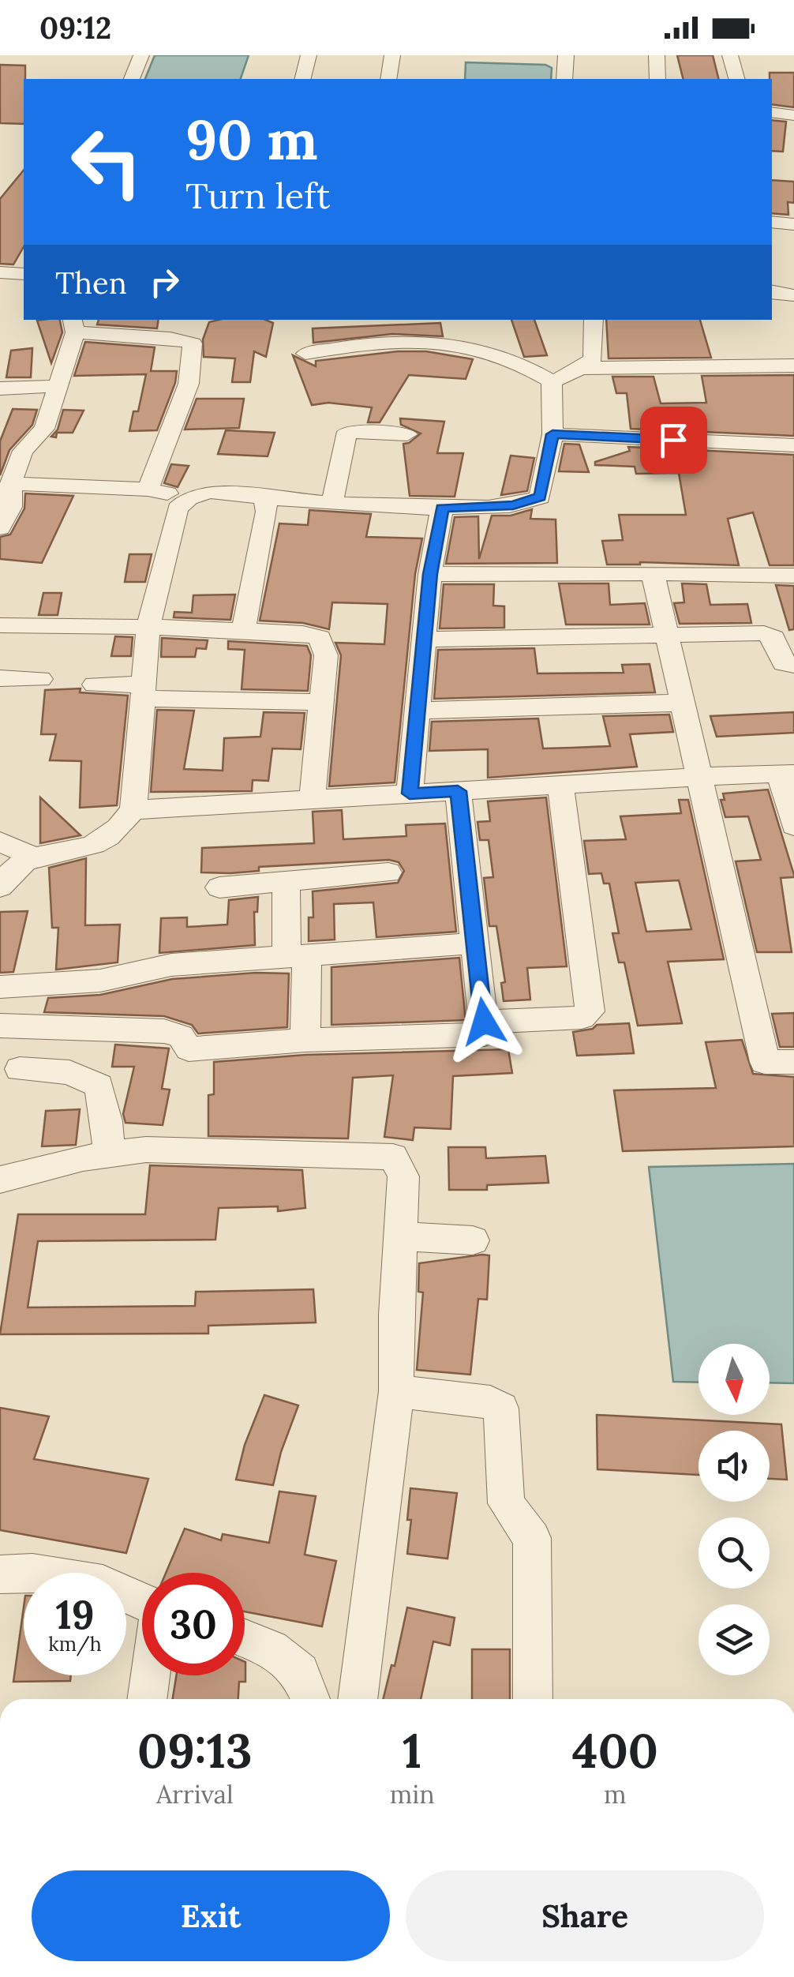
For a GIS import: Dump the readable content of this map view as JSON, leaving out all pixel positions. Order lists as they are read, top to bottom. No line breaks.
{"north":"bottom","page":{"status":"09:12","turn":["90 m","Turn left"],"then":"Then","speed":"19 km/h","limit":"30","eta":["09:13","Arrival","1","min","400","m"],"buttons":["Exit","Share"]}}
